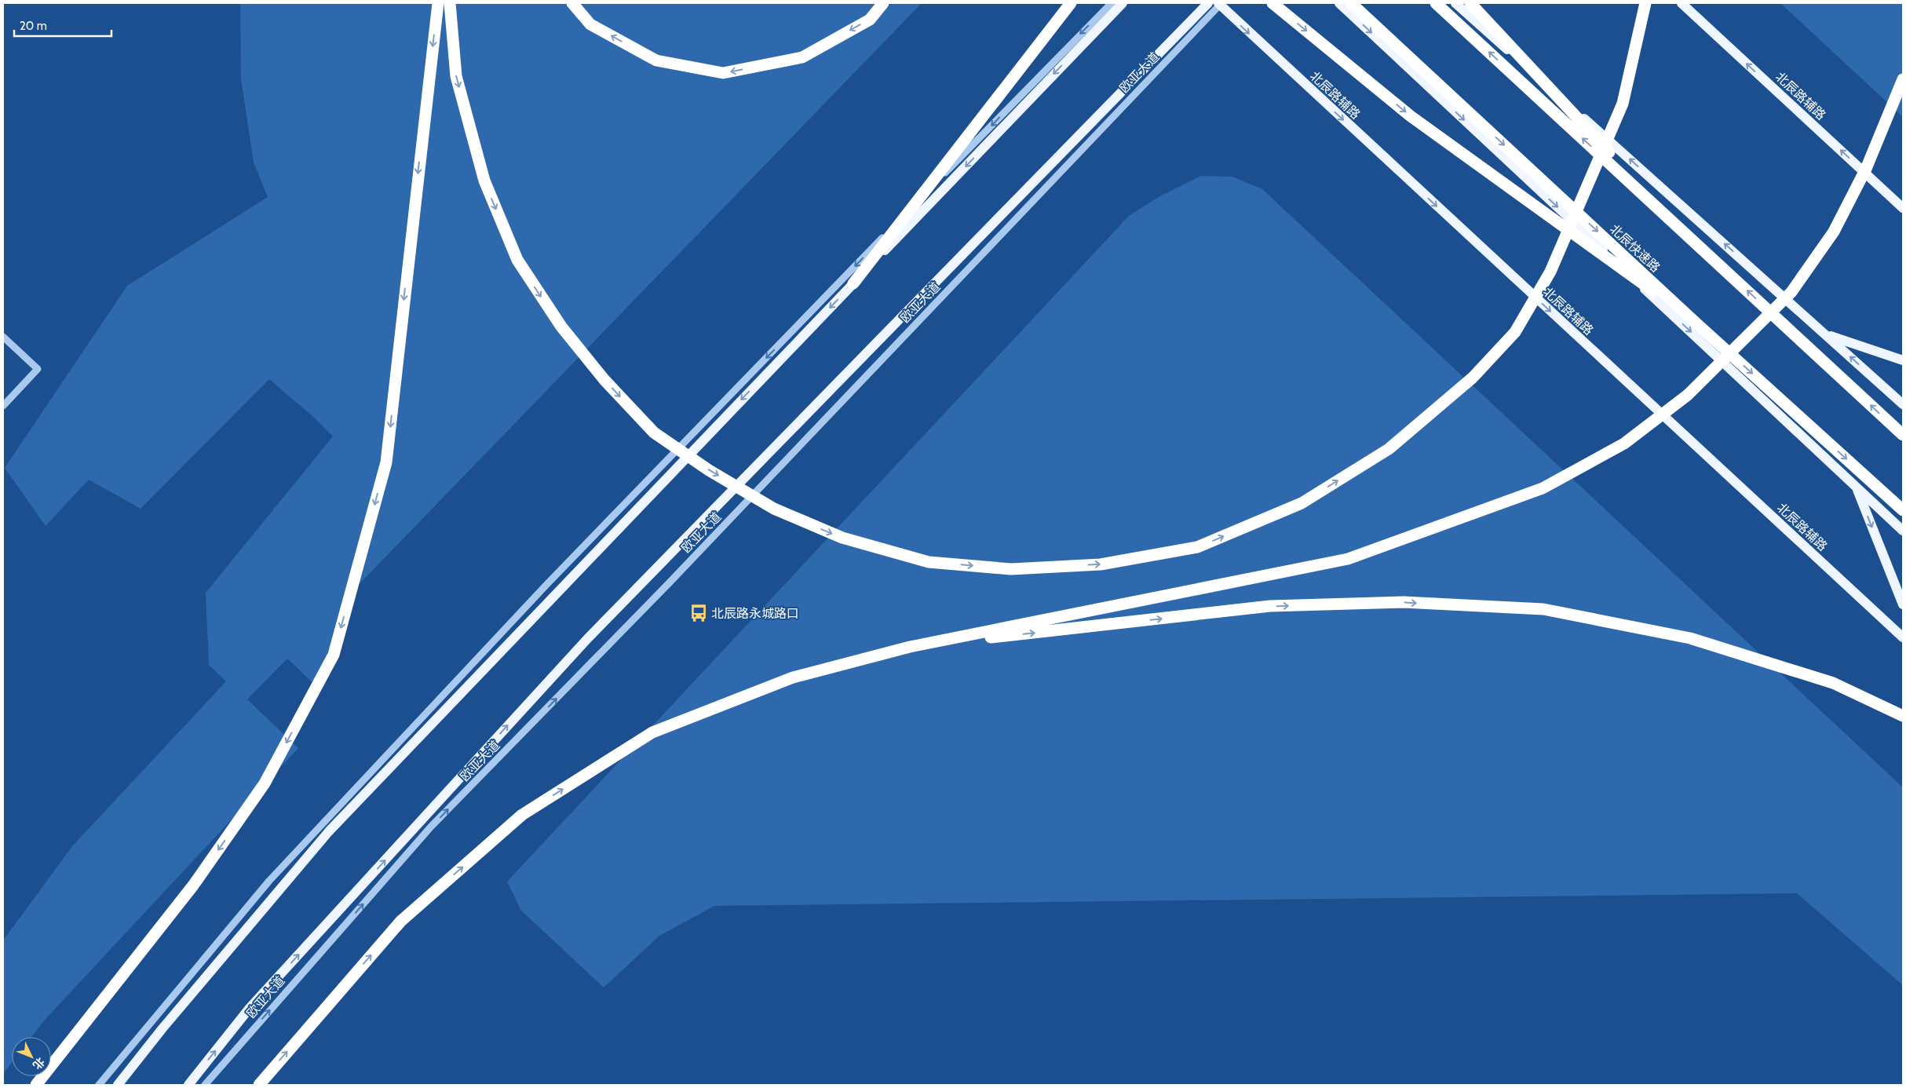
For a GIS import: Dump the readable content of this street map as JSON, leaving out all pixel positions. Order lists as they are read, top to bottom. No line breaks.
{"streets":{"highway":["北辰快速路"],"main road":["北辰路辅路"],"street":["欧亚大道"]},"crossings":[["欧亚大道","北辰路辅路"]],"one_way":["欧亚大道"],"places":{"bus stop":["北辰路永城路口"]},"scale_bar":"20 m","north":"bottom right"}
